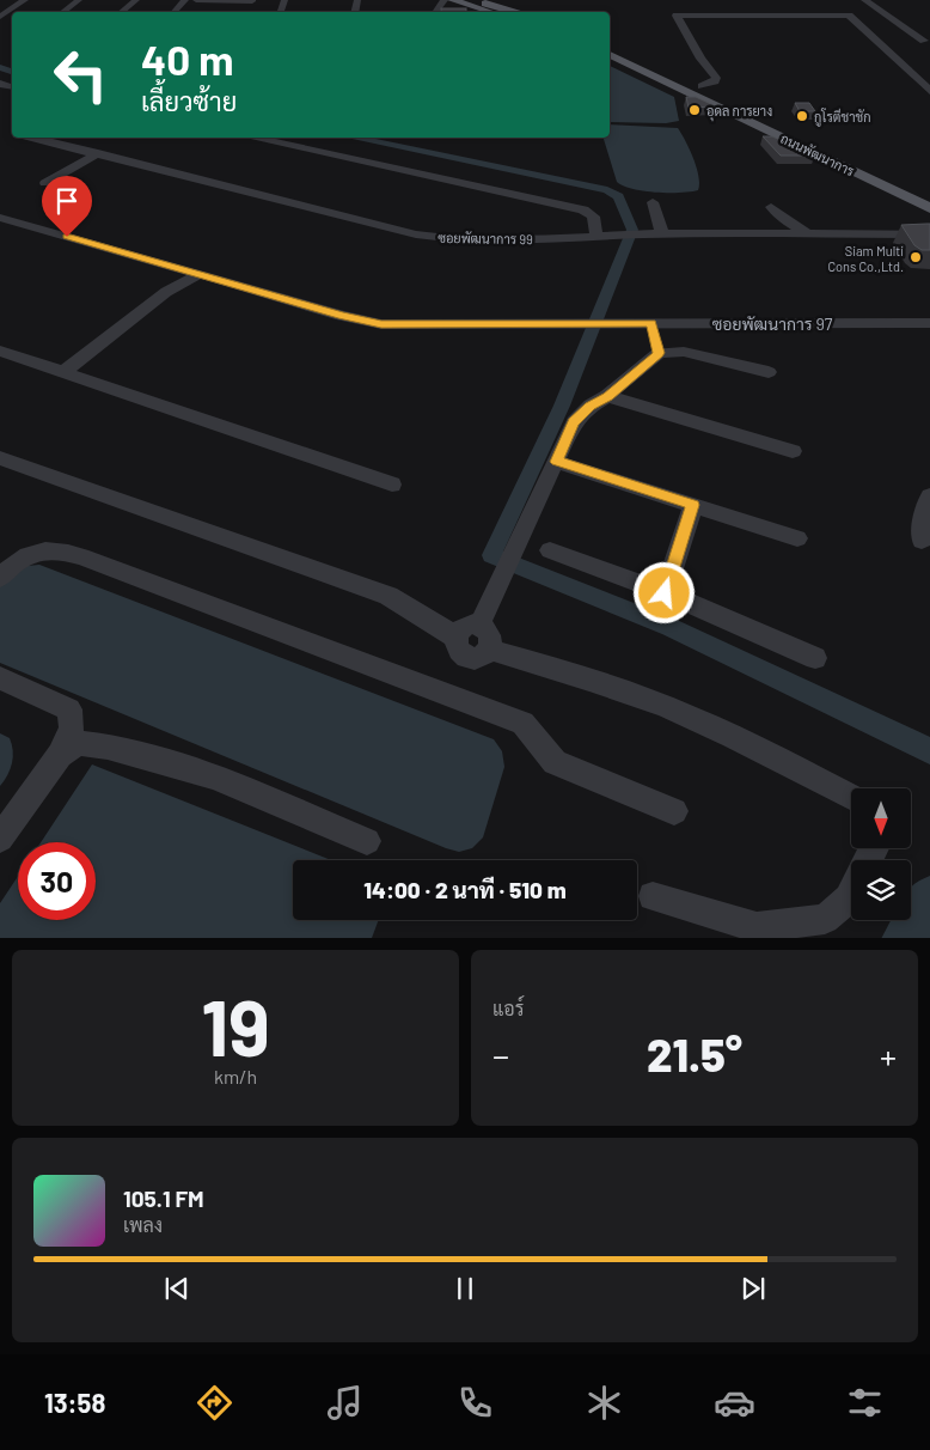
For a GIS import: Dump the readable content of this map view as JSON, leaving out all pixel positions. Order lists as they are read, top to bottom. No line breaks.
{"streets":{"main road":["ถนนพัฒนาการ"],"street":["ซอยพัฒนาการ 99","ซอยพัฒนาการ 97"]},"places":["อุดล การยาง","กูโรตีชาชัก","Siam Multi Cons Co.,Ltd."],"north":"bottom","page":{"turn":["40 m","เลี้ยวซ้าย"],"limit":"30","trip":"14:00 · 2 นาที · 510 m","tile":[["19","km/h"],"แอร์"],"heat":["−","21.5°","+"],"song":["105.1 FM","เพลง"],"tabs":"13:58"}}
